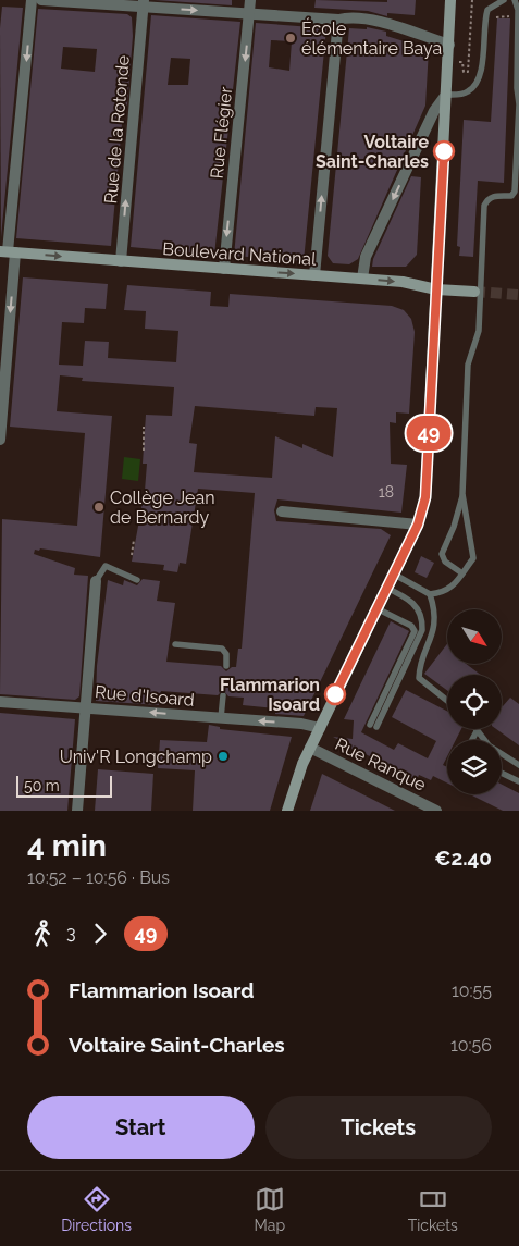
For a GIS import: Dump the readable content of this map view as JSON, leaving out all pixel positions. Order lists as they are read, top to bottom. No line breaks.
{"streets":{"main road":["Boulevard National"],"street":["Rue de la Rotonde","Rue Flégier","Rue d'Isoard","Rue Ranque"]},"crossings":[["Rue de la Rotonde","Boulevard National"],["Rue Flégier","Boulevard National"]],"one_way":["Rue de la Rotonde","Boulevard National","Rue d'Isoard"],"places":["École élémentaire Baya","Voltaire Saint-Charles","Collège Jean de Bernardy","Flammarion Isoard","Univ'R Longchamp"],"lines":["bus line 49"],"house_numbers":["18"],"scale_bar":"50 m","north":"bottom right","page":{"on_map":"49","scale":"50 m","heading":["4 min","10:52 – 10:56 · Bus","€2.40"],"legs":["3","49"],"list":[{"name":"Flammarion Isoard","value":"10:55"},{"name":"Voltaire Saint-Charles","value":"10:56"}],"buttons":["Start","Tickets"],"tabs":["Directions","Map","Tickets"]}}
